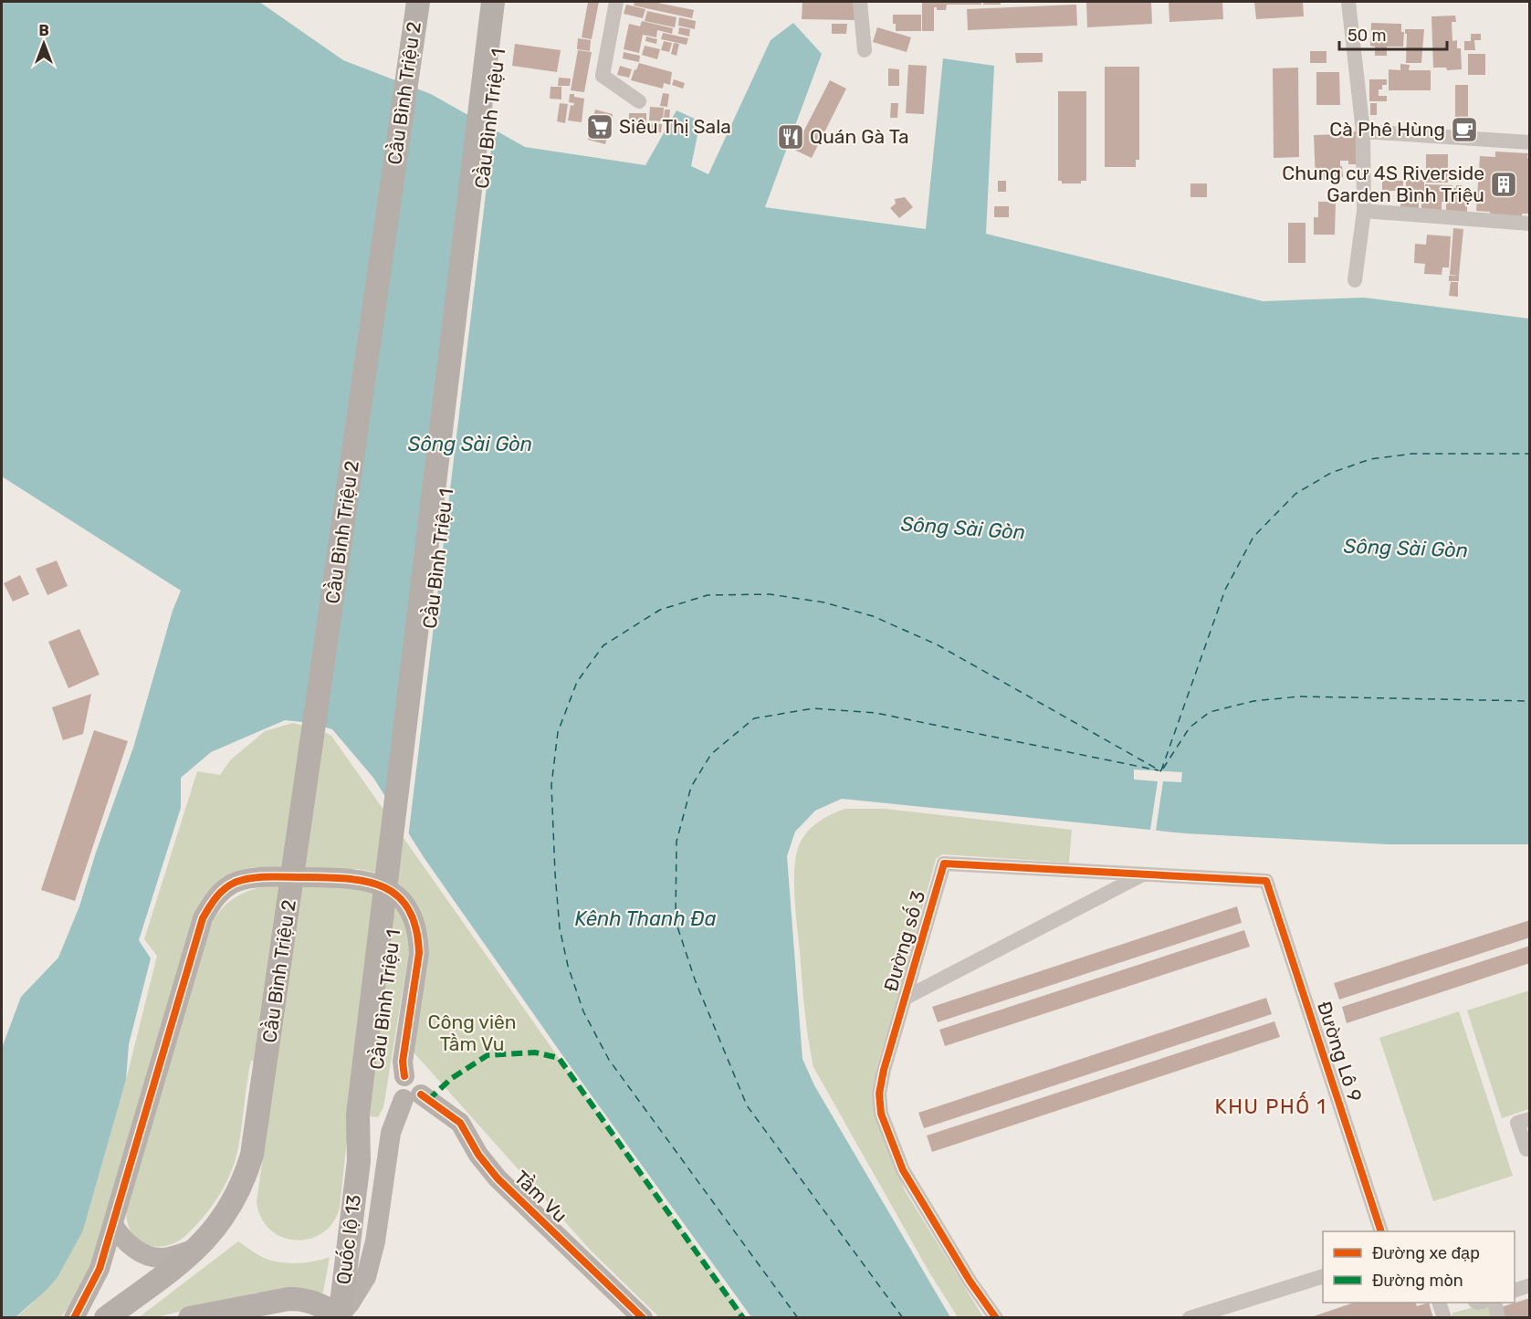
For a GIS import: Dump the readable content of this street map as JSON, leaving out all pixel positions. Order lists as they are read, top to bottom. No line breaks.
{"streets":{"main road":["Cầu Bình Triệu 2","Cầu Bình Triệu 1","Quốc lộ 13"],"street":["Đường số 3","Đường Lô 9","Tầm Vu"]},"crossings":[["Cầu Bình Triệu 1","Quốc lộ 13"],["Đường số 3","Đường Lô 9"]],"districts":["KHU PHỐ 1"],"water":["Sông Sài Gòn","Kênh Thanh Đa"],"parks":["Công viên Tầm Vu"],"places":{"supermarket":["Siêu Thị Sala"],"cafe":["Cà Phê Hùng"],"restaurant":["Quán Gà Ta"],"building":["Chung cư 4S Riverside Garden Bình Triệu"]},"legend":["Đường xe đạp","Đường mòn"],"scale_bar":"50 m","north":"top"}
